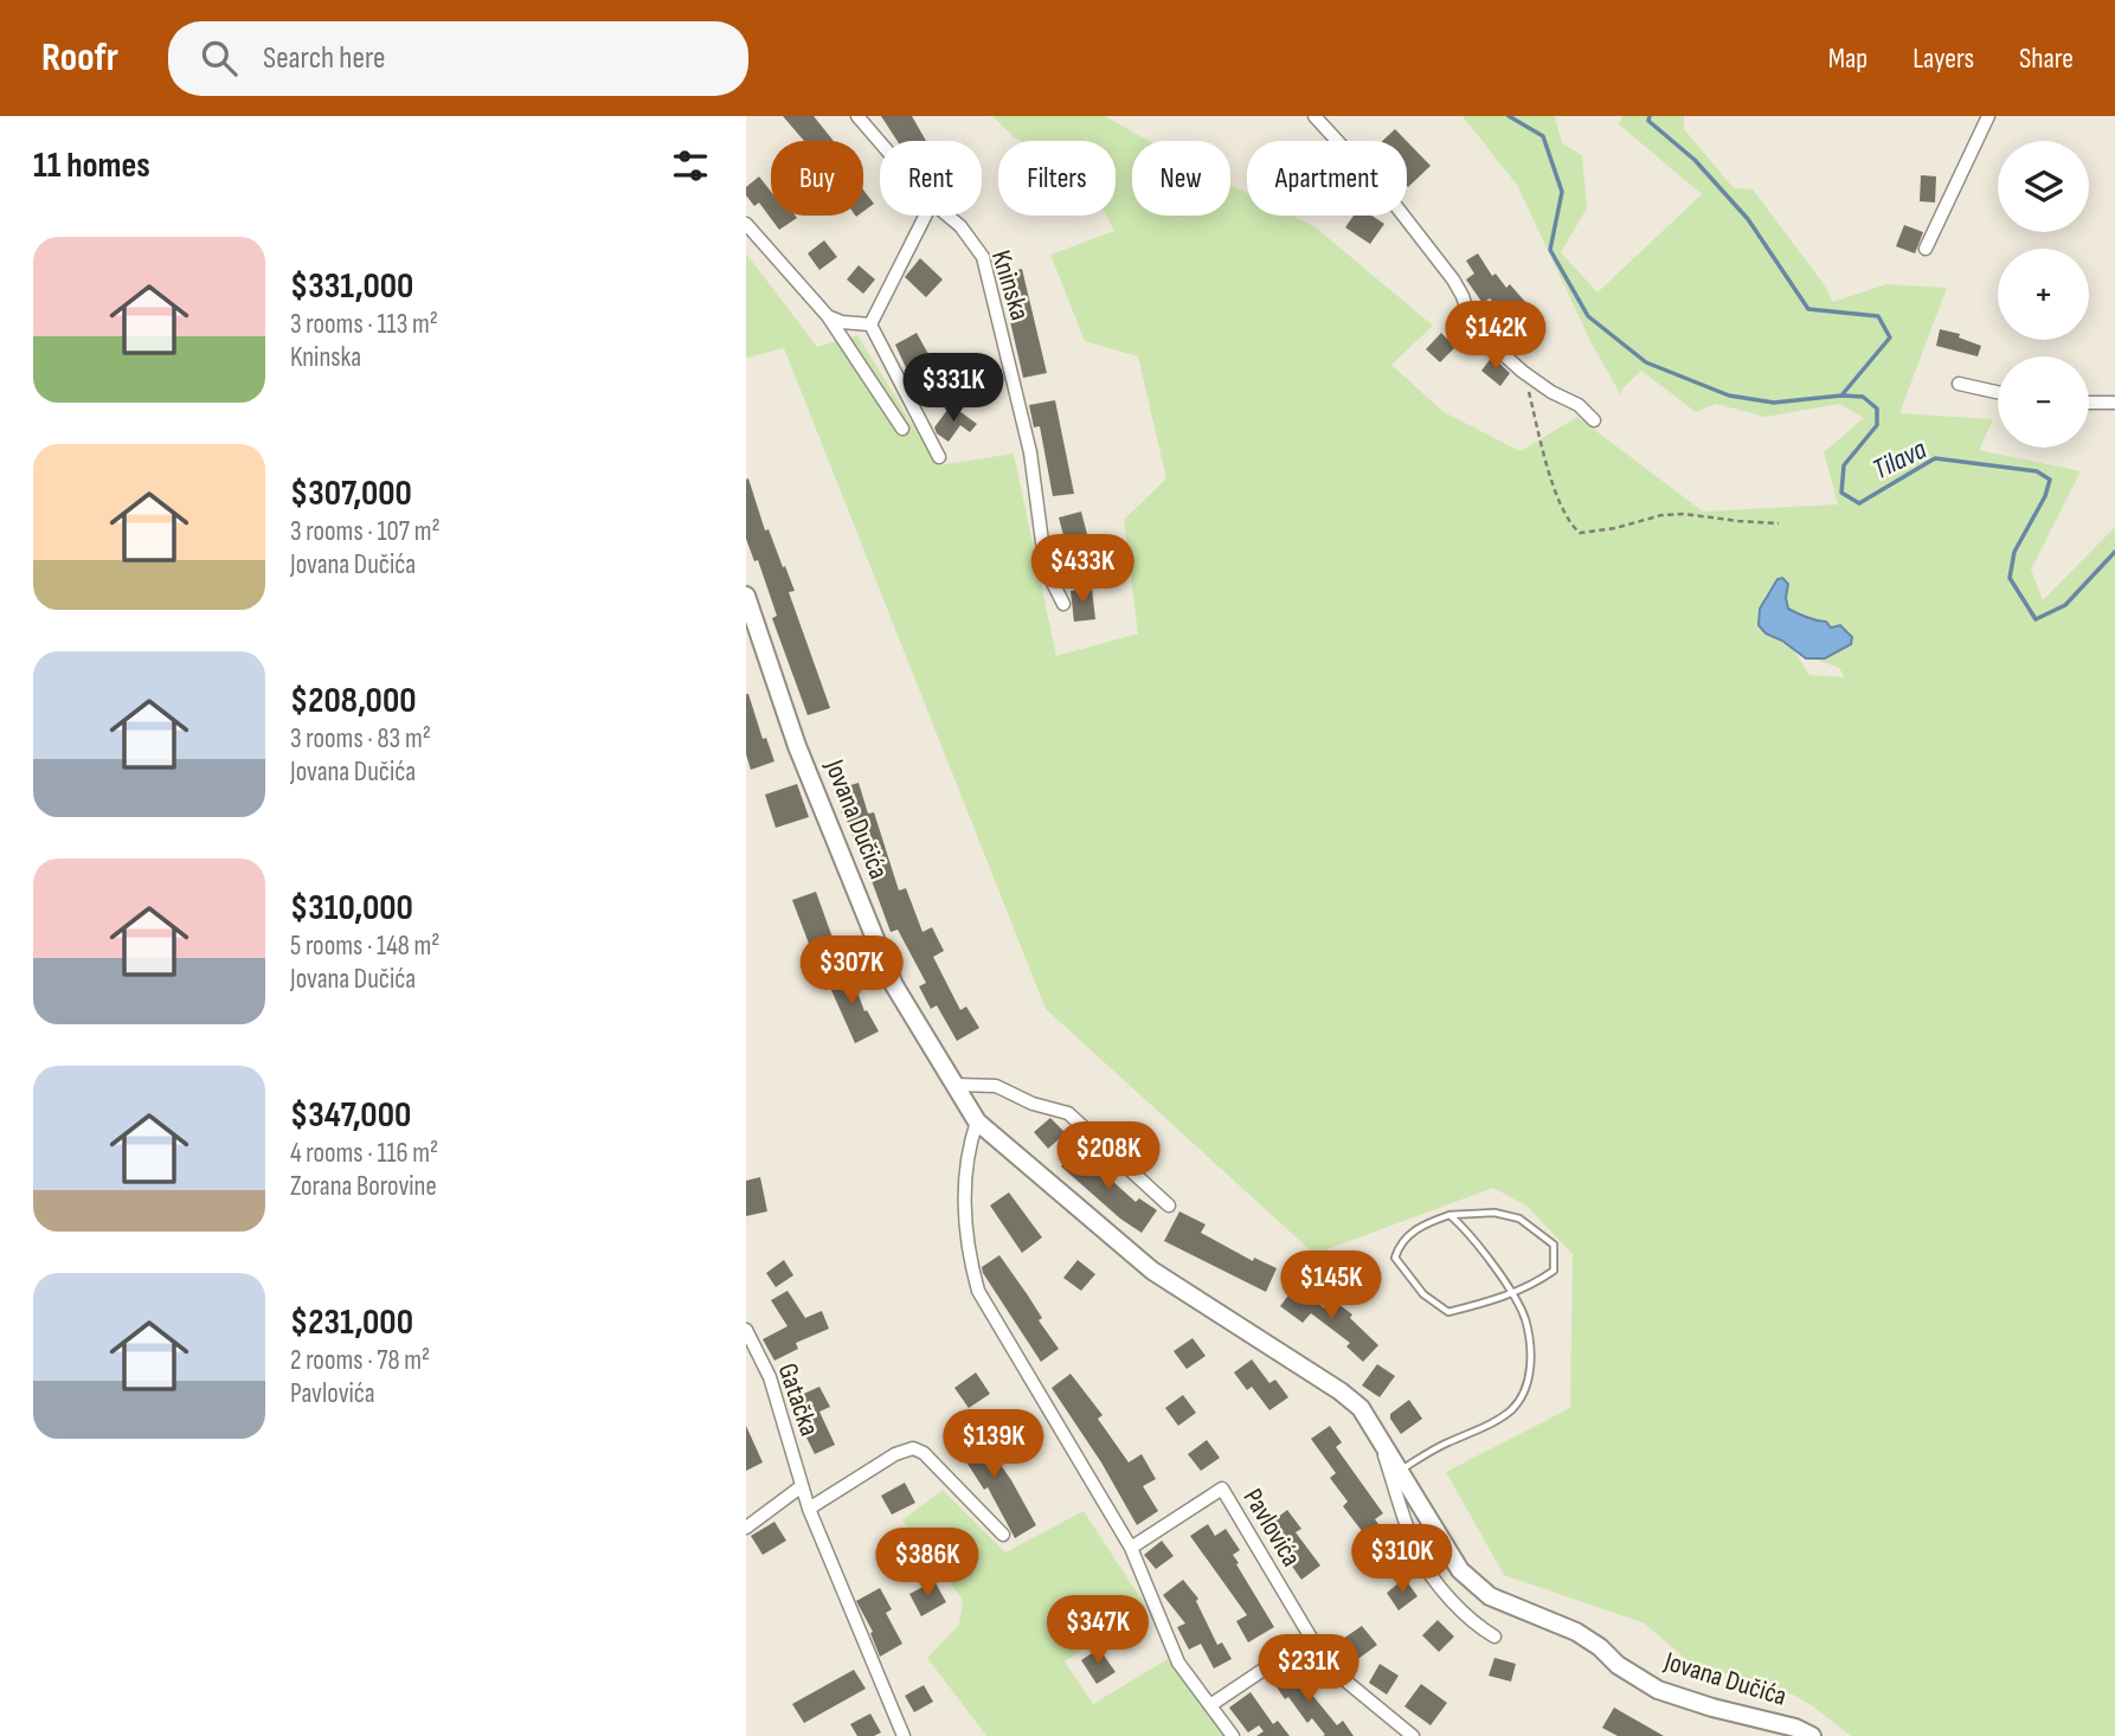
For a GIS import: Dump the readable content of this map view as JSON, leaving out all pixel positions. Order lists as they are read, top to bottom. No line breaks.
{"streets":{"main road":["Jovana Dučića"],"street":["Kninska","Gatačka","Pavlovića"]},"water":["Tilava"],"page":{"header":"Roofr","search":"Search here","nav":["Map","Layers","Share"],"heading":"11 homes","map_buttons":["+","−"],"chip":["Buy","Rent","Filters","New","Apartment"],"list":[{"name":"$331,000","note":"3 rooms · 113 m² · Kninska"},{"name":"$307,000","note":"3 rooms · 107 m² · Jovana Dučića"},{"name":"$208,000","note":"3 rooms · 83 m² · Jovana Dučića"},{"name":"$310,000","note":"5 rooms · 148 m² · Jovana Dučića"},{"name":"$347,000","note":"4 rooms · 116 m² · Zorana Borovine"},{"name":"$231,000","note":"2 rooms · 78 m² · Pavlovića"}],"price":["$142K","$331K","$433K","$307K","$208K","$145K","$139K","$310K","$386K","$347K","$231K"]}}
